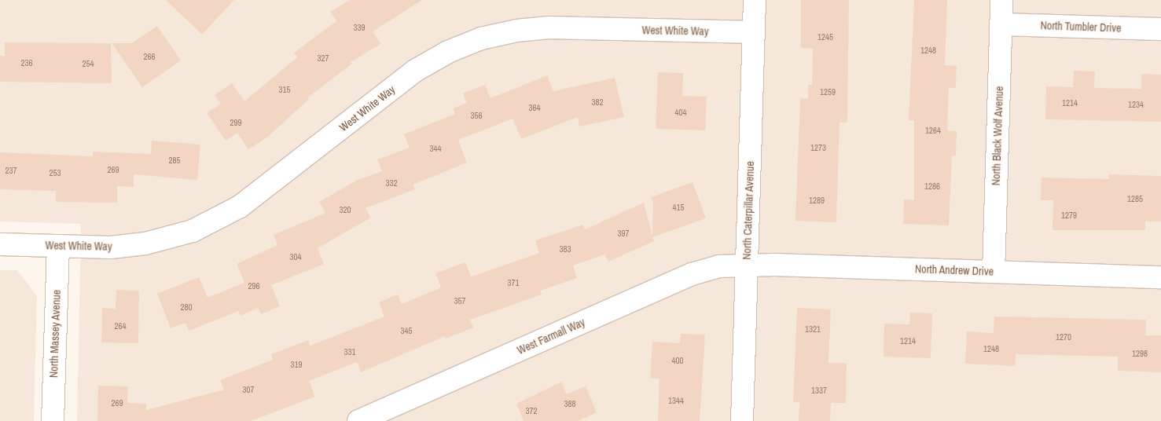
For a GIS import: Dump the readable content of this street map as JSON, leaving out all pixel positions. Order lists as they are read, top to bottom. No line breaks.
{"streets":{"street":["North Tumbler Drive","West White Way","North Black Wolf Avenue","North Caterpillar Avenue","North Andrew Drive","North Massey Avenue","West Farmall Way"]},"crossings":[["North Tumbler Drive","North Black Wolf Avenue"],["West White Way","North Caterpillar Avenue"],["West White Way","North Massey Avenue"],["North Black Wolf Avenue","North Andrew Drive"],["North Caterpillar Avenue","North Andrew Drive"],["North Caterpillar Avenue","West Farmall Way"],["North Andrew Drive","West Farmall Way"]],"house_numbers":["339","1245","1248","266","327","236","254","315","1259","382","1214","1234","364","404","356","299","1264","1273","344","285","269","237","253","332","1286","1285","1289","415","320","1279","397","383","304","371","296","357","280","264","1321","345","1270","1214","1248","331","1298","400","319","307","1337","1344","269","388","372"]}
